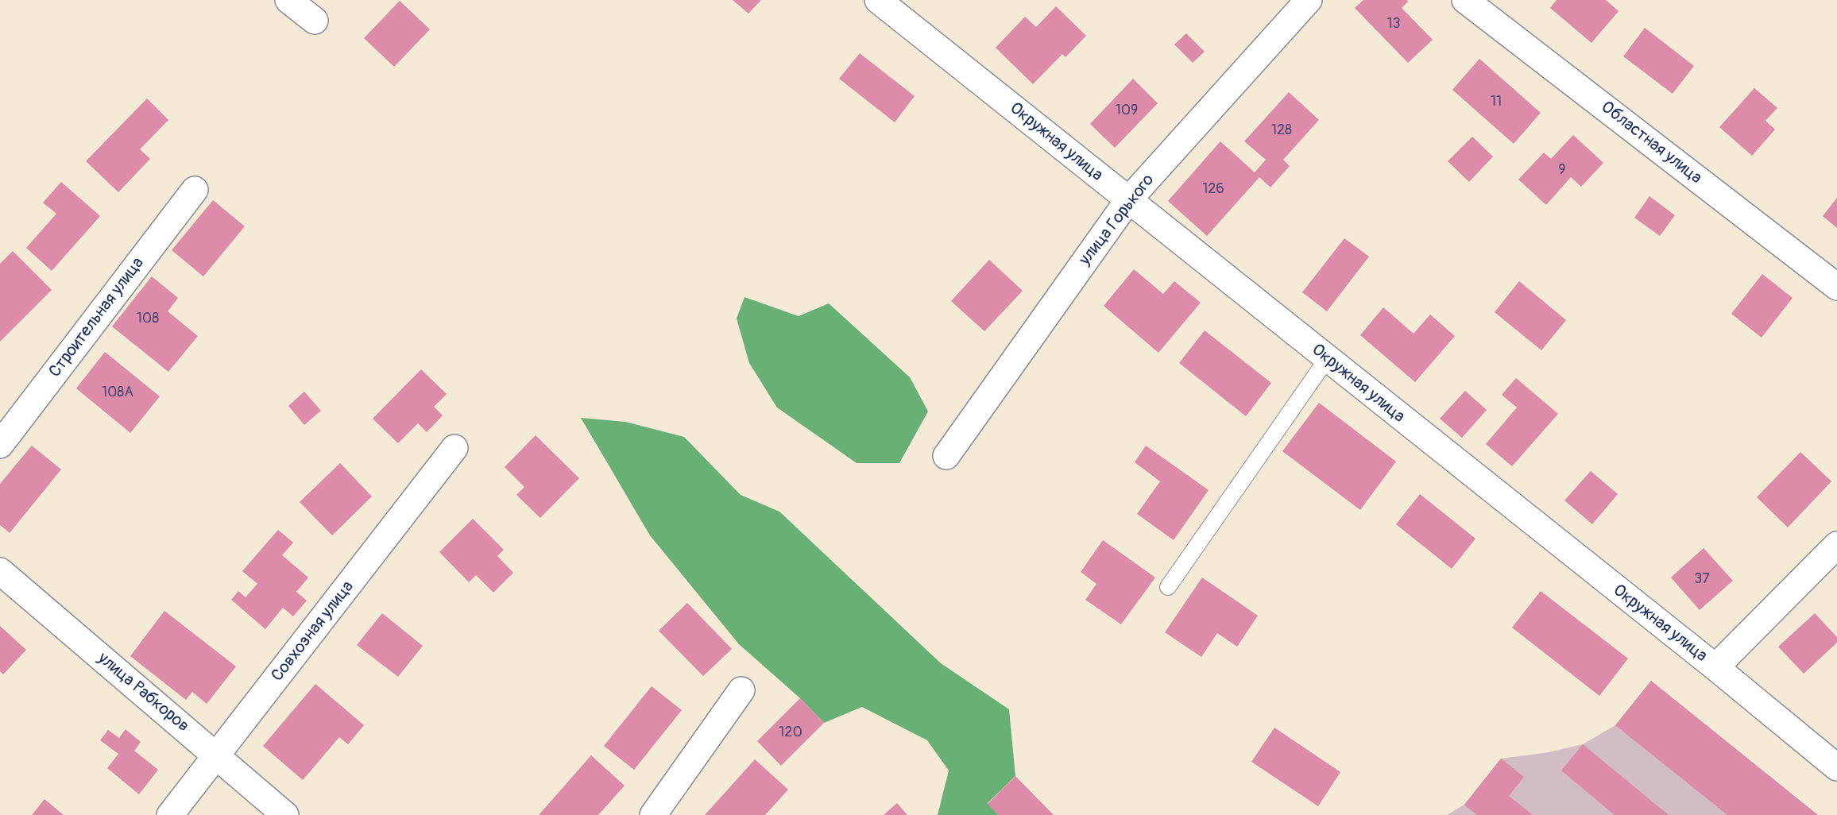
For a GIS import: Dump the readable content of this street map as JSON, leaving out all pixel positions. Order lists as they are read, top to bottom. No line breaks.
{"streets":{"street":["Окружная улица","Областная улица","улица Горького","Строительная улица","Совхозная улица","улица Рабкоров"]},"crossings":[["Окружная улица","улица Горького"],["Совхозная улица","улица Рабкоров"]],"house_numbers":["13","11","109","128","9","126","108","108А","37","120"]}
